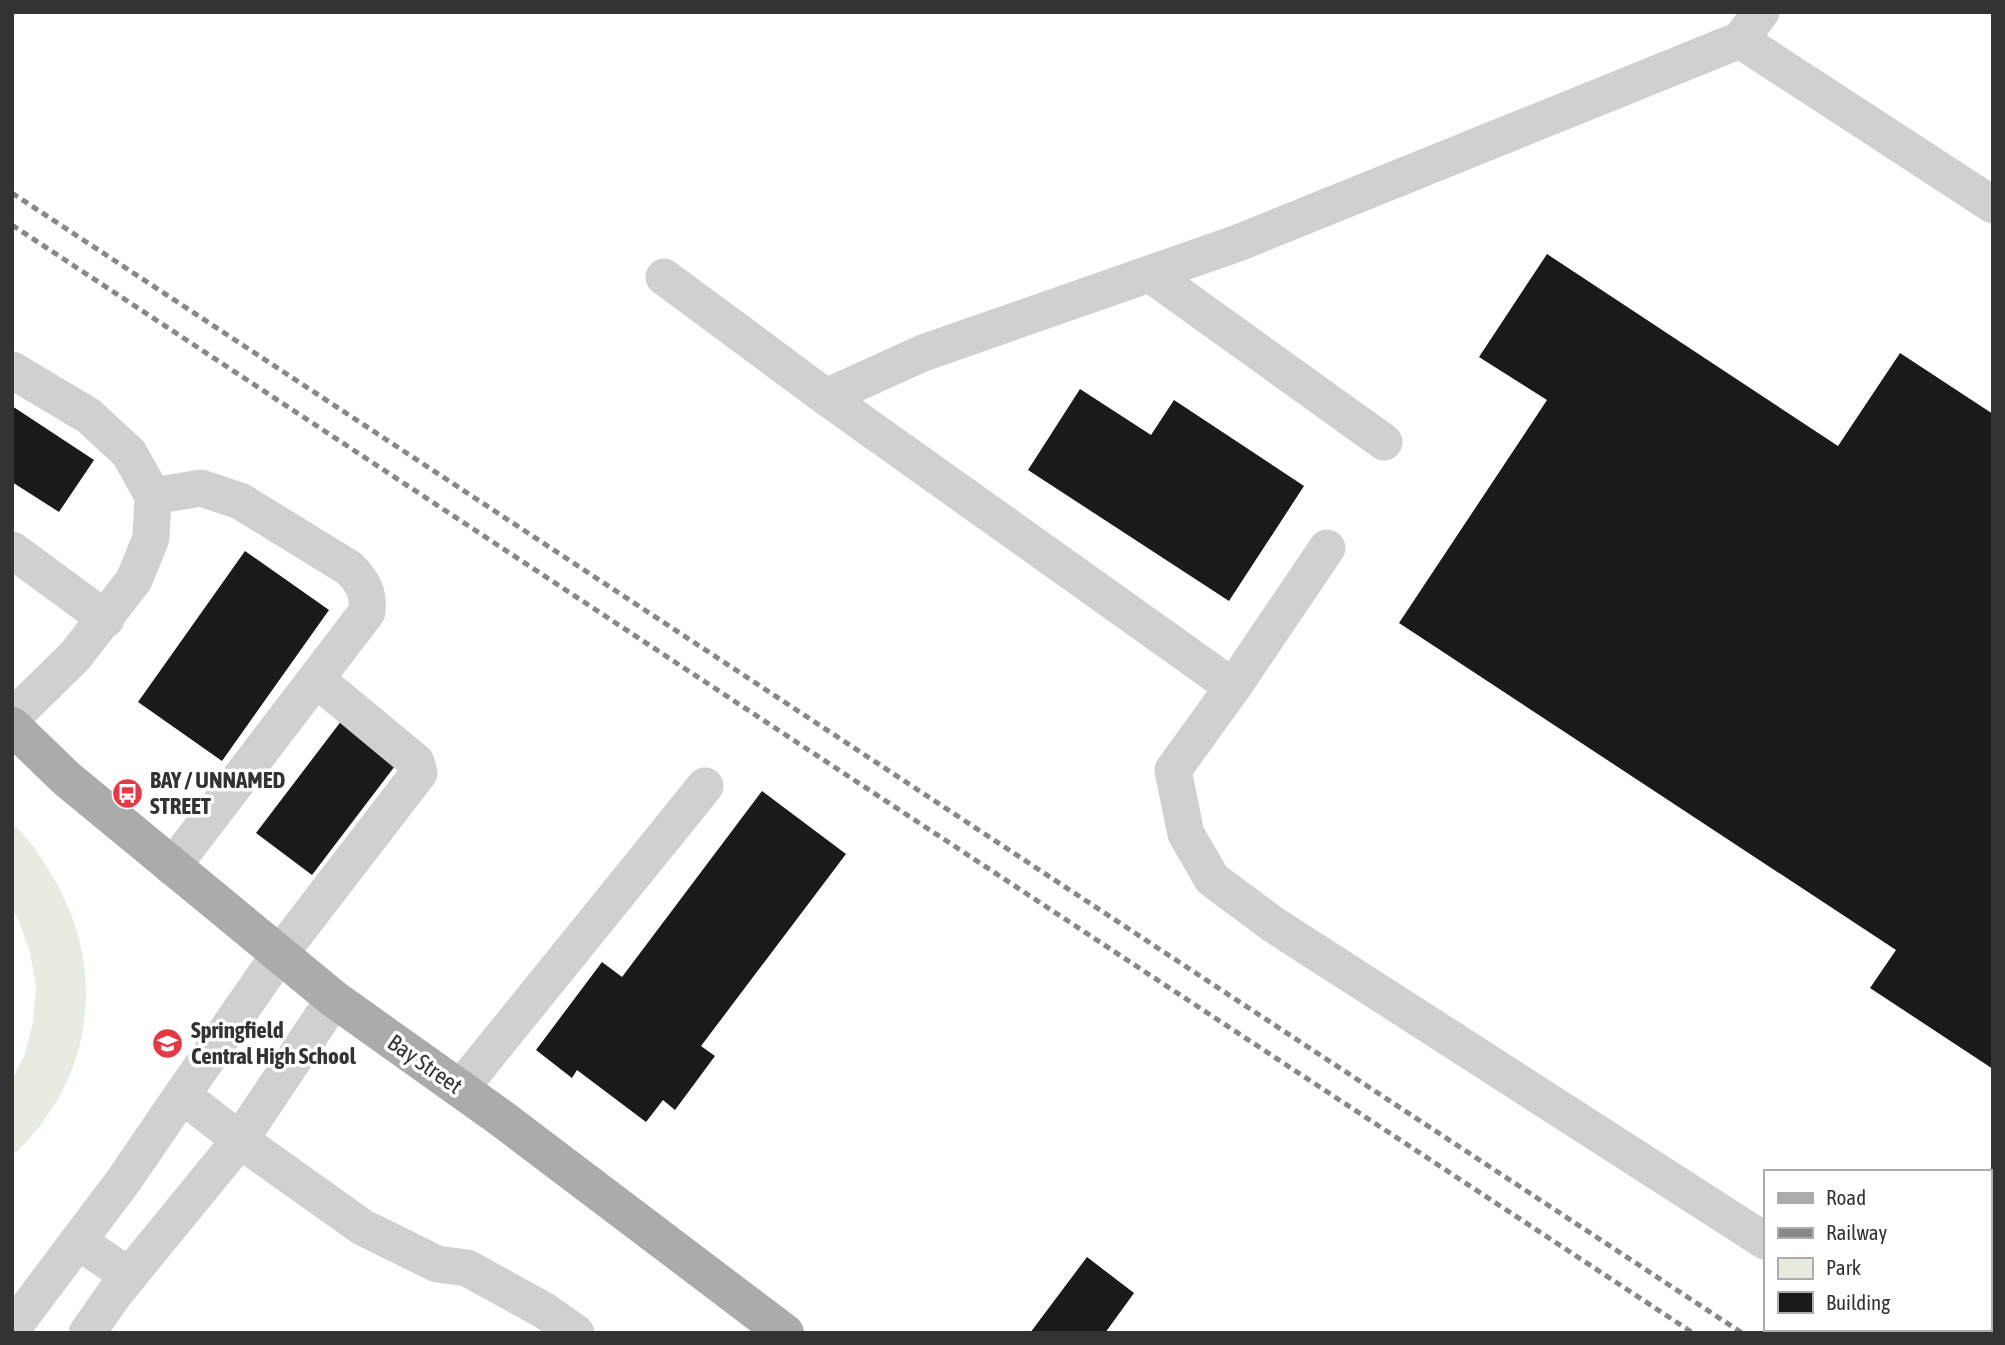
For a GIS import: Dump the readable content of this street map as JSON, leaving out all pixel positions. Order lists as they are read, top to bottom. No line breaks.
{"streets":{"main road":["Bay Street"]},"places":{"bus stop":["BAY / UNNAMED STREET"],"school or university":["Springfield Central High School"]},"legend":["Road","Railway","Park","Building"]}
